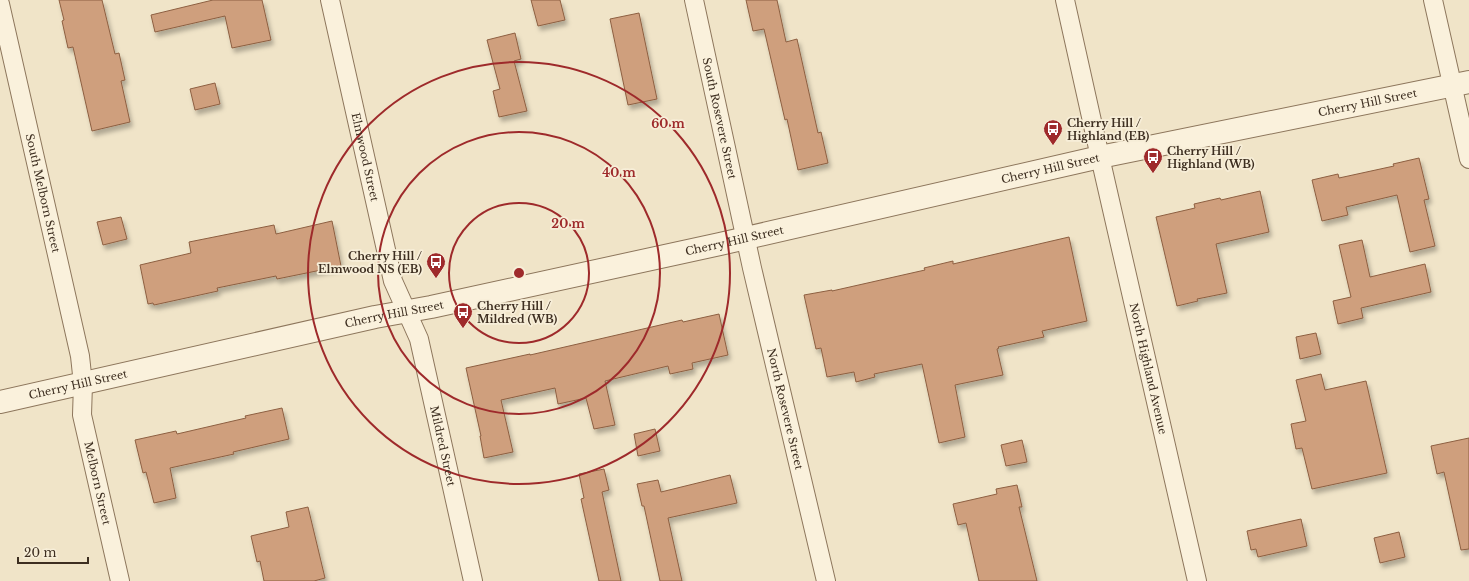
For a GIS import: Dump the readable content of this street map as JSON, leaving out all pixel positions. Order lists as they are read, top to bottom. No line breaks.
{"streets":{"street":["Cherry Hill Street","South Rosevere Street","Elmwood Street","South Melborn Street","North Highland Avenue","North Rosevere Street","Mildred Street","Melborn Street"]},"crossings":[["Cherry Hill Street","South Rosevere Street"],["Cherry Hill Street","Elmwood Street"],["Cherry Hill Street","South Melborn Street"],["Cherry Hill Street","North Highland Avenue"],["Cherry Hill Street","North Rosevere Street"],["Cherry Hill Street","Mildred Street"],["Cherry Hill Street","Melborn Street"],["South Rosevere Street","North Rosevere Street"],["Elmwood Street","Mildred Street"],["South Melborn Street","Melborn Street"]],"places":{"bus stop":["Cherry Hill / Highland (EB)","Cherry Hill / Highland (WB)","Cherry Hill / Elmwood NS (EB)","Cherry Hill / Mildred (WB)"]},"scale_bar":"20 m","rings":["60 m","40 m","20 m"]}
